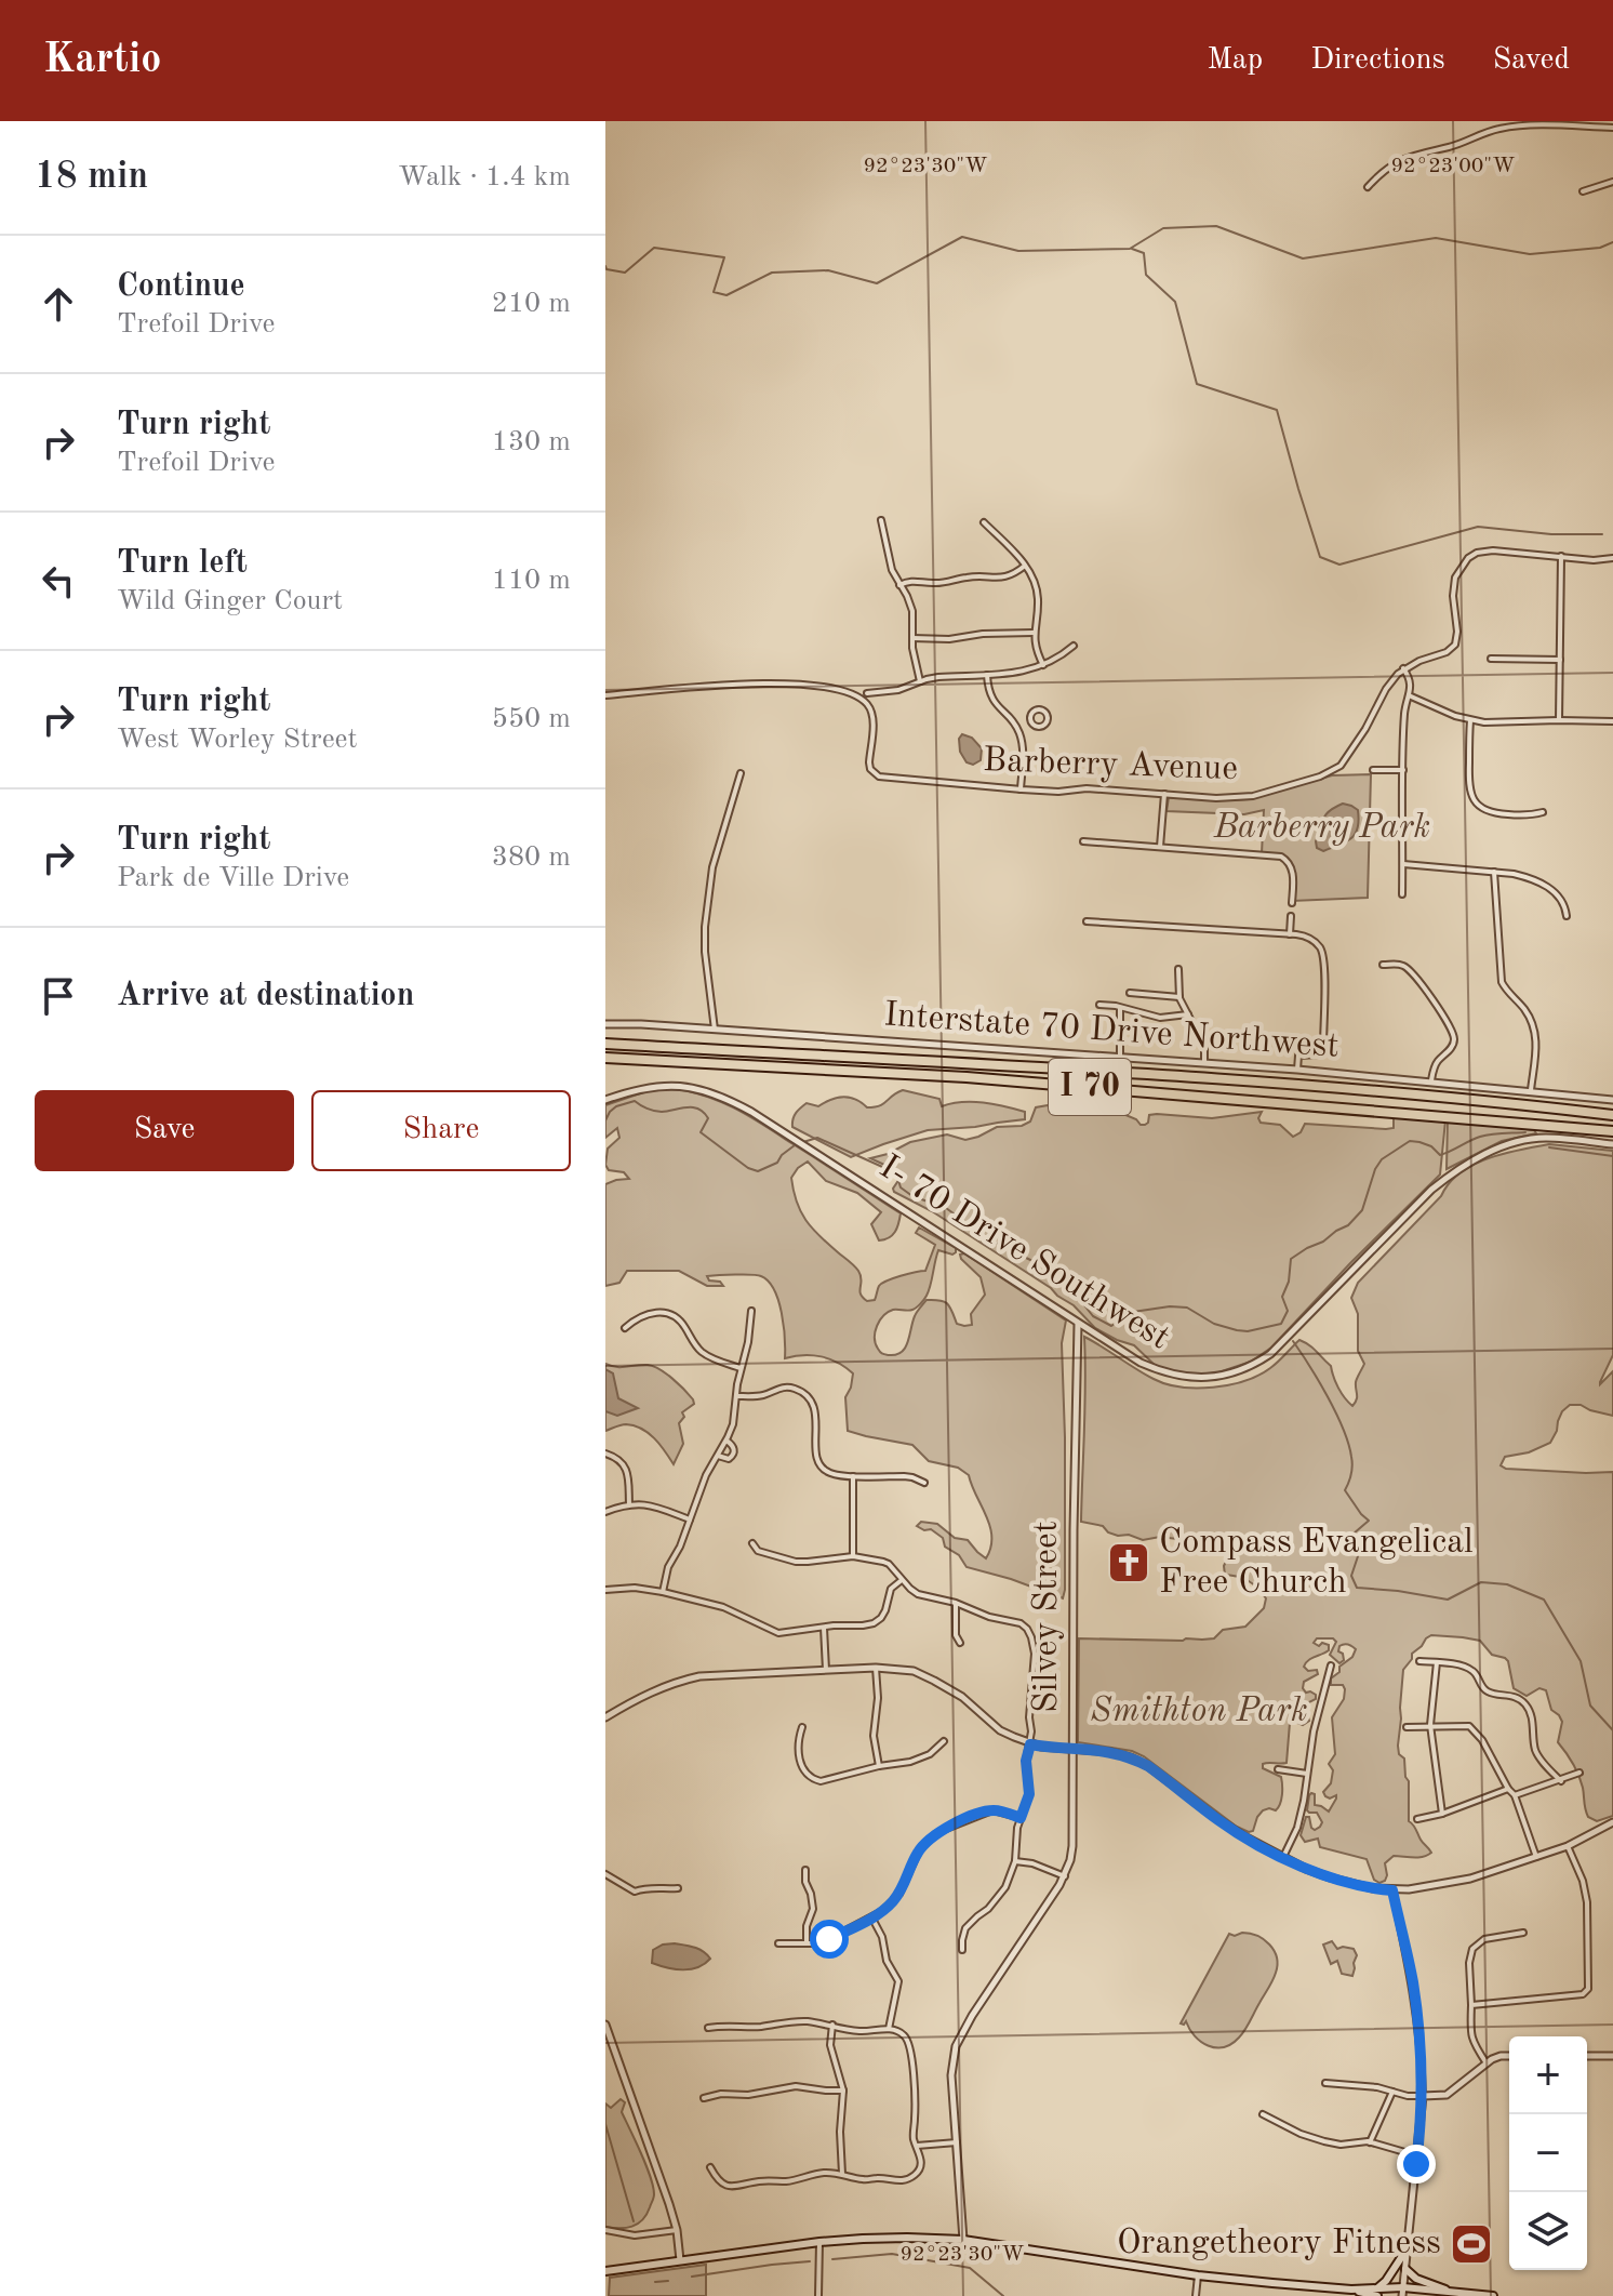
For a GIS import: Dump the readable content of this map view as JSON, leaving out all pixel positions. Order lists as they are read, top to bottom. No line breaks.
{"streets":{"highway":["I 70"],"street":["Barberry Avenue","Interstate 70 Drive Northwest","I- 70 Drive Southwest","Silvey Street"]},"crossings":[["I- 70 Drive Southwest","Silvey Street"]],"parks":["Barberry Park","Smithton Park"],"places":{"church":["Compass Evangelical Free Church"],"sports":["Orangetheory Fitness"]},"page":{"header":"Kartio","nav":["Map","Directions","Saved"],"heading":["18 min","Walk · 1.4 km"],"list":[["Continue","Trefoil Drive","210 m"],["Turn right","Trefoil Drive","130 m"],["Turn left","Wild Ginger Court","110 m"],["Turn right","West Worley Street","550 m"],["Turn right","Park de Ville Drive","380 m"],"Arrive at destination"],"buttons":["Save","Share"],"map_buttons":["+","−"]},"coordinates":["92°23'30\"W","92°23'00\"W"]}
